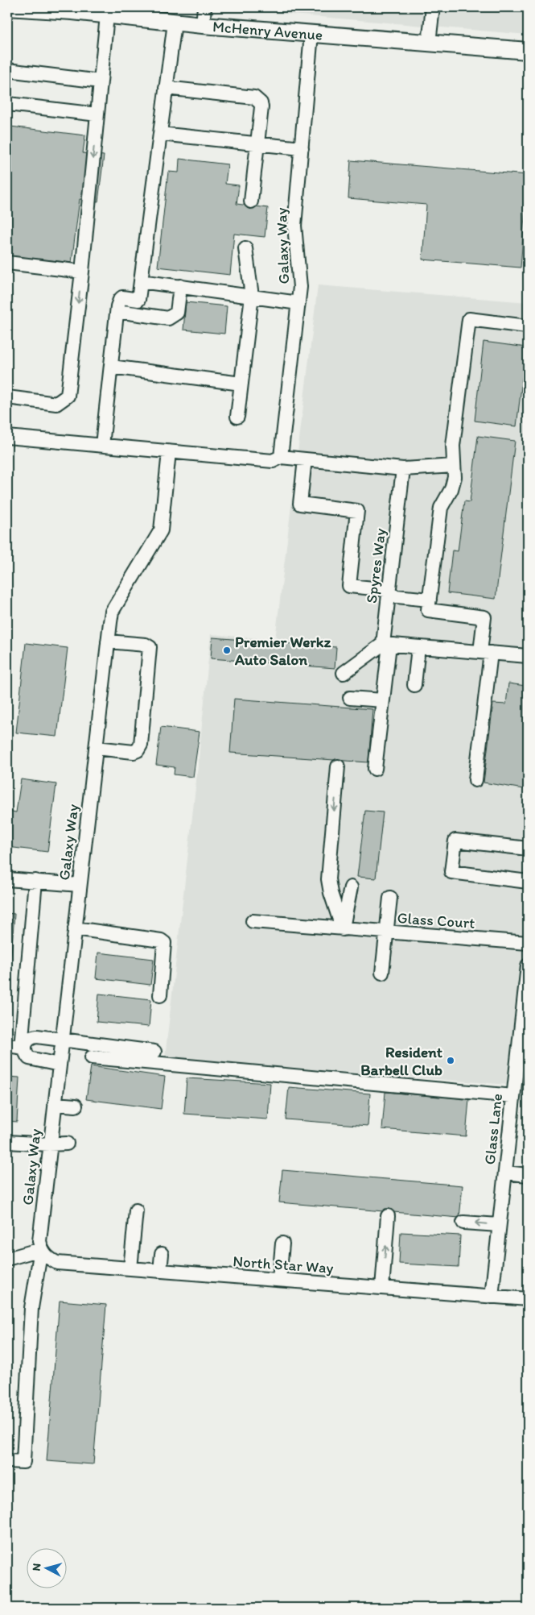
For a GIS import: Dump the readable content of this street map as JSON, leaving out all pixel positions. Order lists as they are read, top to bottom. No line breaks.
{"streets":{"main road":["McHenry Avenue"],"street":["Galaxy Way","Spyres Way","Glass Court","Glass Lane","North Star Way"]},"crossings":[["McHenry Avenue","Galaxy Way"],["Galaxy Way","North Star Way"],["Glass Lane","North Star Way"]],"places":["Premier Werkz Auto Salon","Resident Barbell Club"],"north":"left"}
